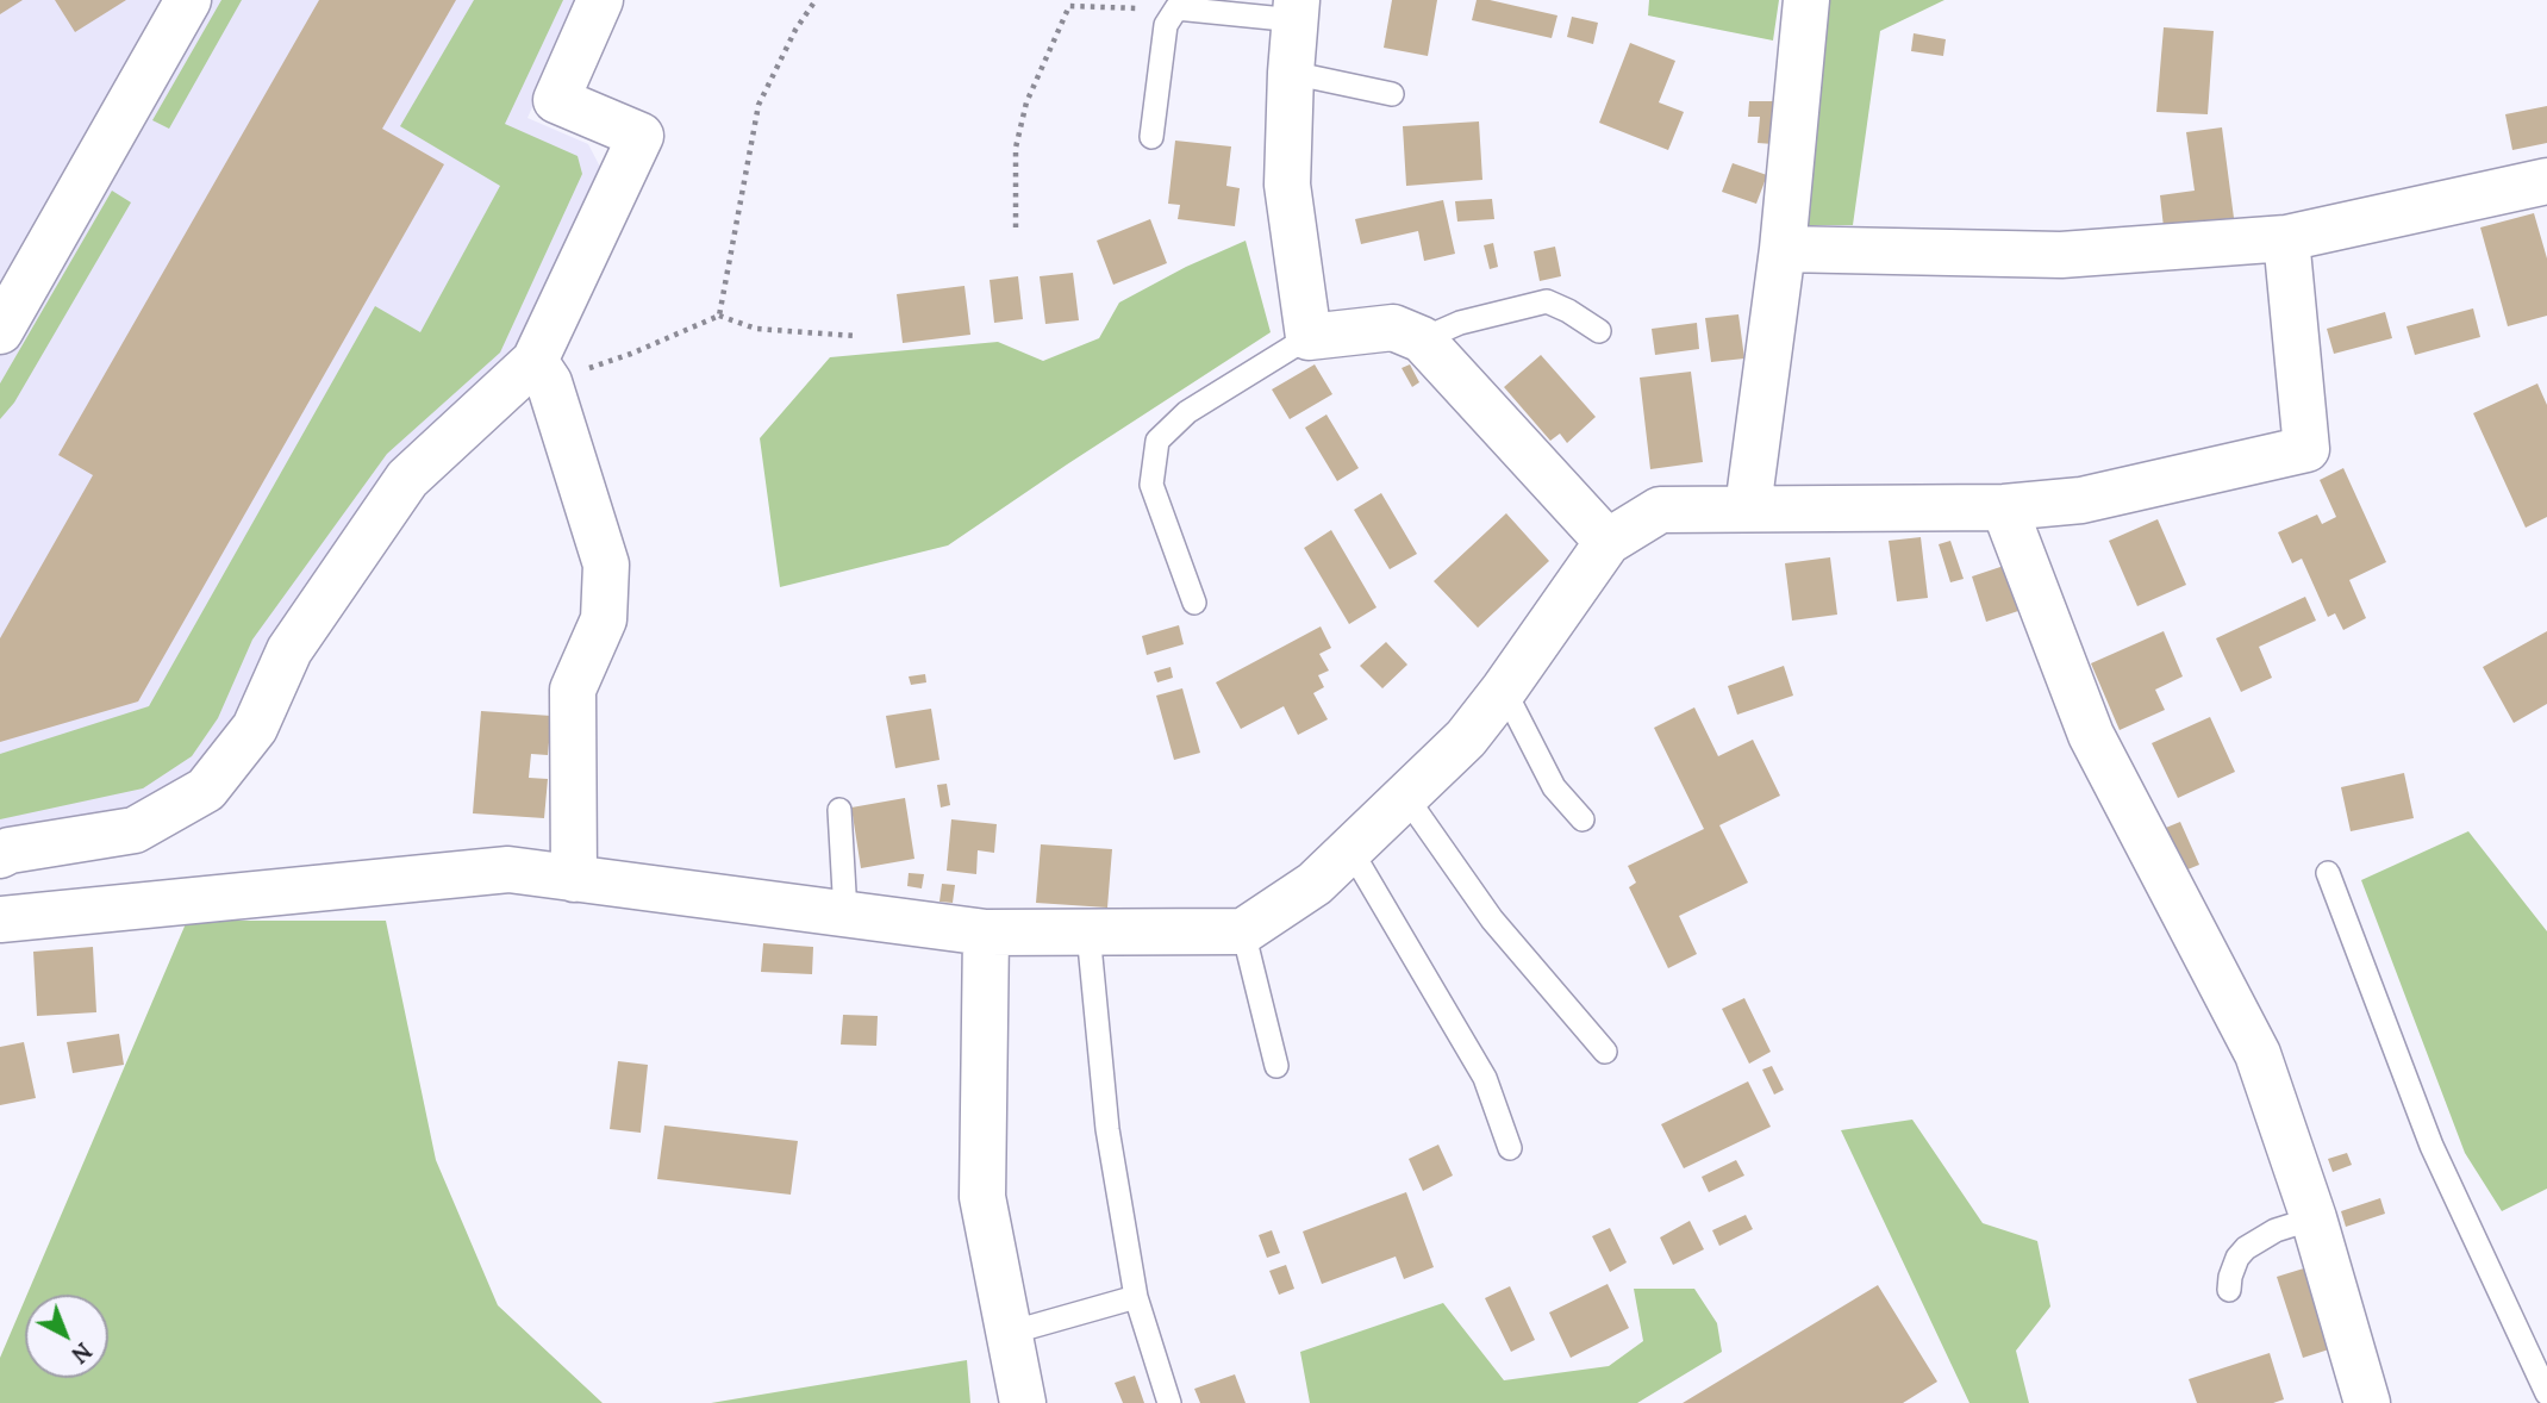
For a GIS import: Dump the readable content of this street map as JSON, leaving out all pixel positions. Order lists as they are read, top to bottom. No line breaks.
{"north":"bottom right"}
